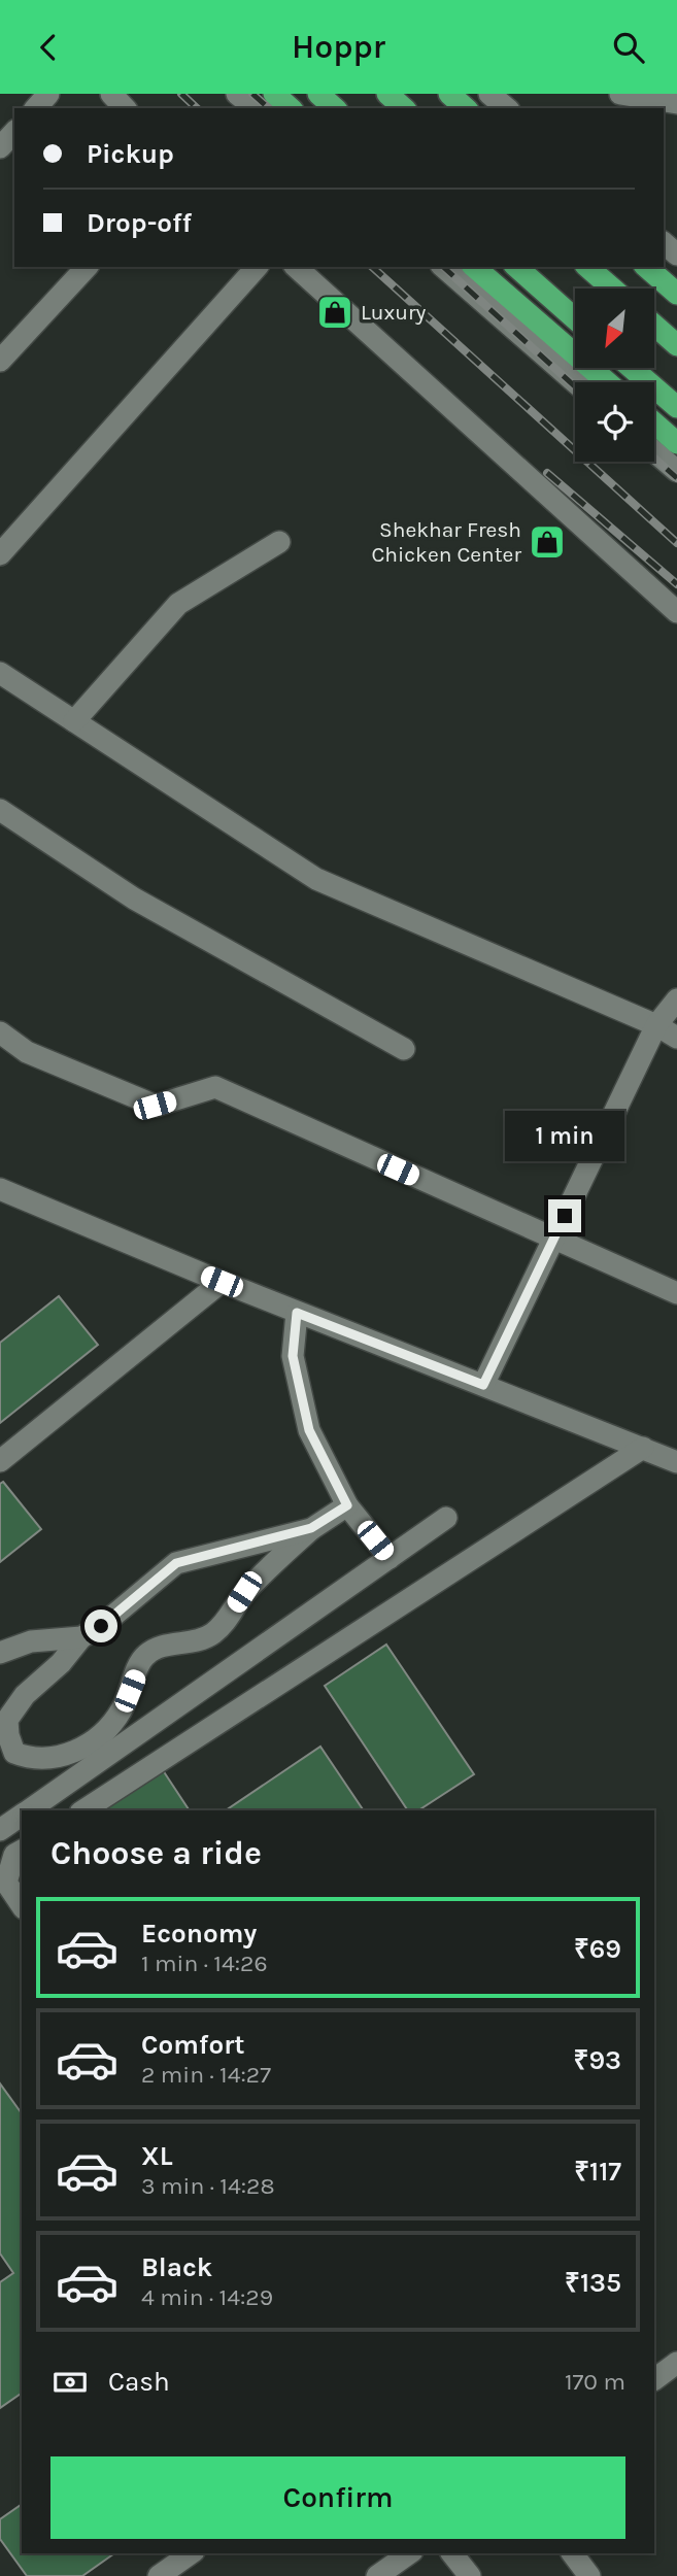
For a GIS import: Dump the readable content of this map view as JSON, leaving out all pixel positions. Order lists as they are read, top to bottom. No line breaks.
{"places":{"shop":["Luxury","Shekhar Fresh Chicken Center"]},"north":"bottom left","page":{"header":"Hoppr","banner":["Pickup","Drop-off"],"bubble":"1 min","heading":"Choose a ride","list":[{"name":"Economy","note":"1 min · 14:26","value":"₹69"},{"name":"Comfort","note":"2 min · 14:27","value":"₹93"},{"name":"XL","note":"3 min · 14:28","value":"₹117"},{"name":"Black","note":"4 min · 14:29","value":"₹135"}],"pay":["Cash","170 m"],"buttons":"Confirm"}}
